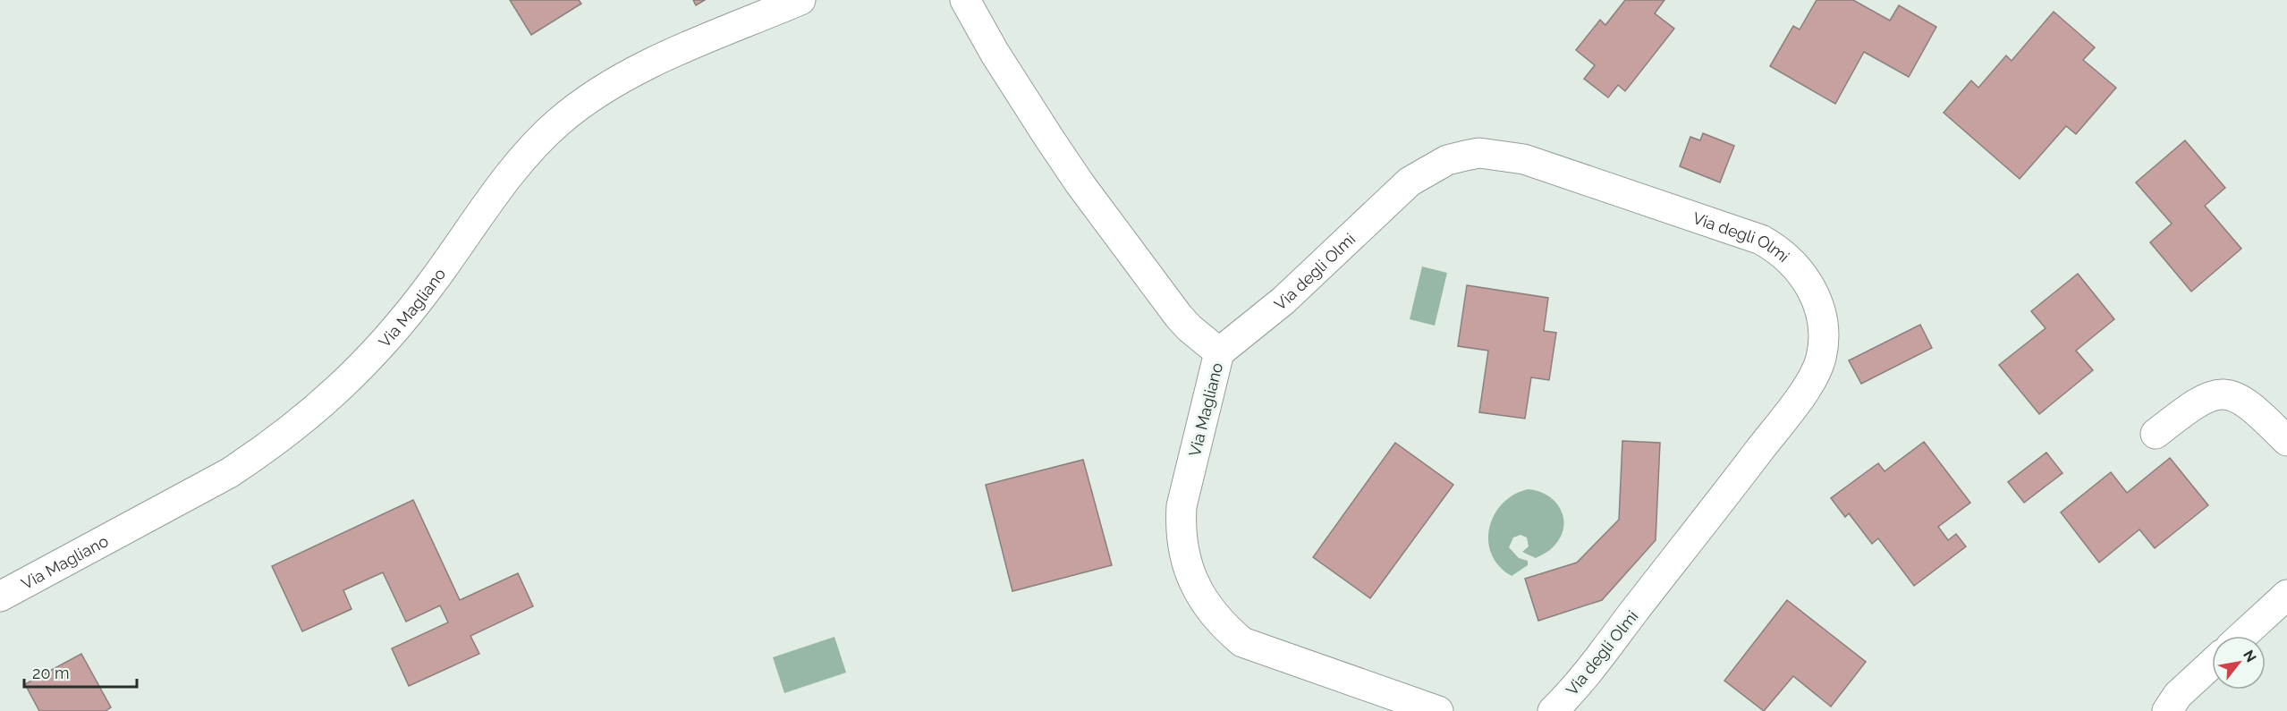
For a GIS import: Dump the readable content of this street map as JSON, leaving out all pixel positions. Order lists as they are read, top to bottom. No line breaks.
{"streets":{"street":["Via degli Olmi","Via Magliano"]},"crossings":[["Via degli Olmi","Via Magliano"]],"scale_bar":"20 m","north":"top right"}
